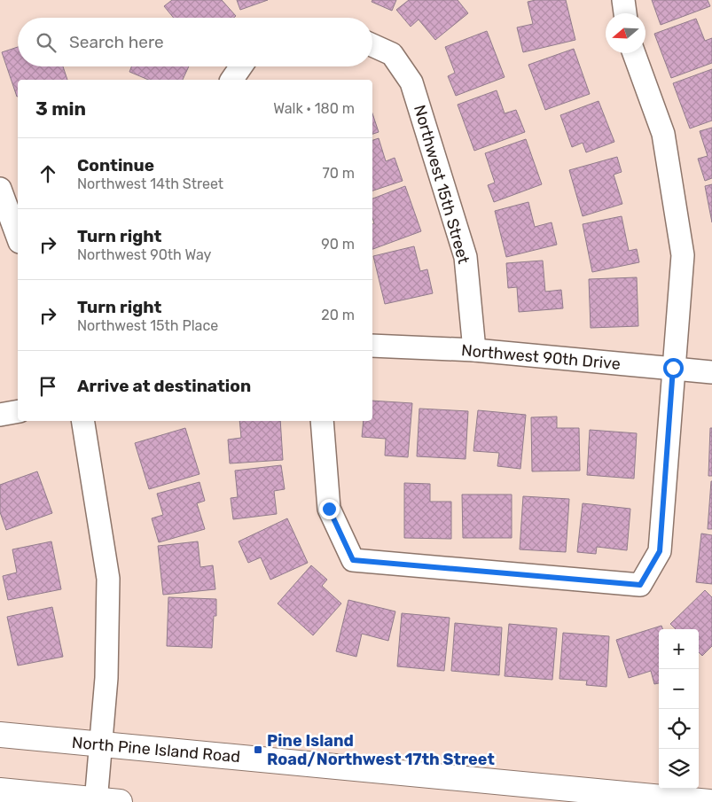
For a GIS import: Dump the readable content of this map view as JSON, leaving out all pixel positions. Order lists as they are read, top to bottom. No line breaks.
{"streets":{"main road":["North Pine Island Road"],"street":["Northwest 15th Street","Northwest 90th Drive"]},"crossings":[["Northwest 15th Street","Northwest 90th Drive"]],"places":{"transit":["Pine Island Road/Northwest 17th Street"]},"north":"left","page":{"search":"Search here","heading":["3 min","Walk · 180 m"],"list":[["Continue","Northwest 14th Street","70 m"],["Turn right","Northwest 90th Way","90 m"],["Turn right","Northwest 15th Place","20 m"],"Arrive at destination"],"map_buttons":["+","−"]}}
